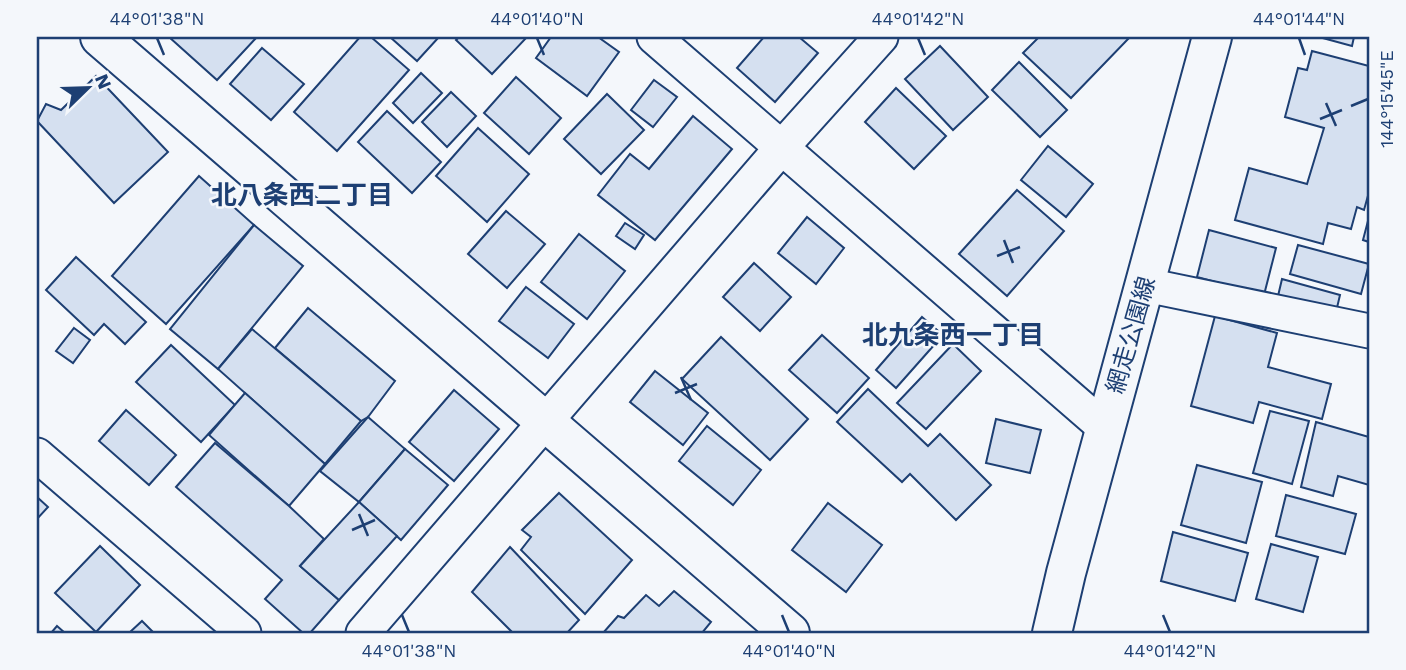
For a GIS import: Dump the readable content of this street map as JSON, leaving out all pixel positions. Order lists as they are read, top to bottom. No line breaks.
{"streets":{"street":["網走公園線"]},"districts":["北八条西二丁目","北九条西一丁目"],"north":"top right","coordinates":["44°01'38\"N","44°01'40\"N","44°01'42\"N","44°01'44\"N","144°15'45\"E"]}
